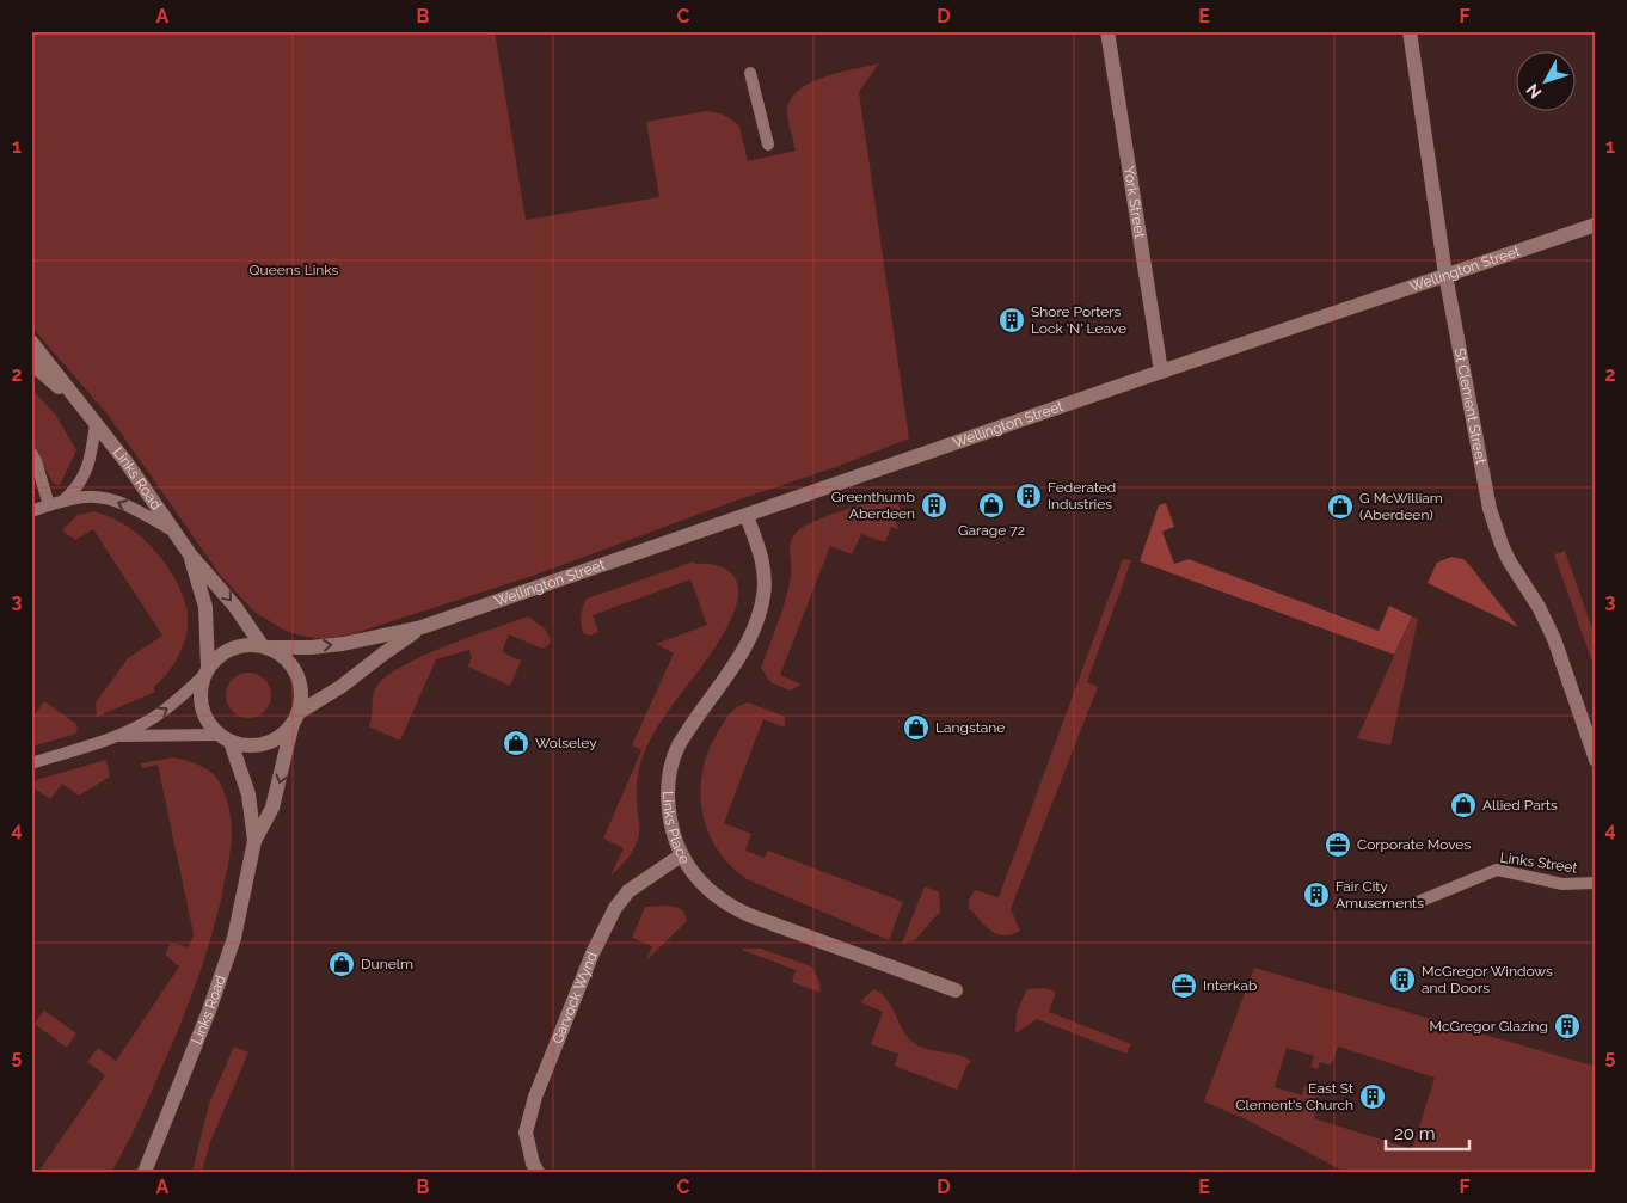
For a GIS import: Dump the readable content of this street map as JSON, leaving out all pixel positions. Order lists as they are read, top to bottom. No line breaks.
{"streets":{"street":["York Street","Wellington Street","St Clement Street","Links Road","Links Place","Garvock Wynd"],"lane":["Links Street"]},"crossings":[["York Street","Wellington Street"],["Wellington Street","St Clement Street"],["Wellington Street","Links Road"],["Wellington Street","Links Place"],["Links Place","Garvock Wynd"]],"parks":["Queens Links"],"places":{"building":["Shore Porters Lock 'N' Leave","Federated Industries","Greenthumb Aberdeen","Fair City Amusements","McGregor Windows and Doors","McGregor Glazing","East St Clement's Church"],"shop":["Garage 72","G McWilliam (Aberdeen)","Langstane","Wolseley","Allied Parts","Dunelm"],"office":["Corporate Moves","Interkab"]},"scale_bar":"20 m","north":"bottom left","grid":{"columns":["A","B","C","D","E","F"],"rows":["1","2","3","4","5"]}}
